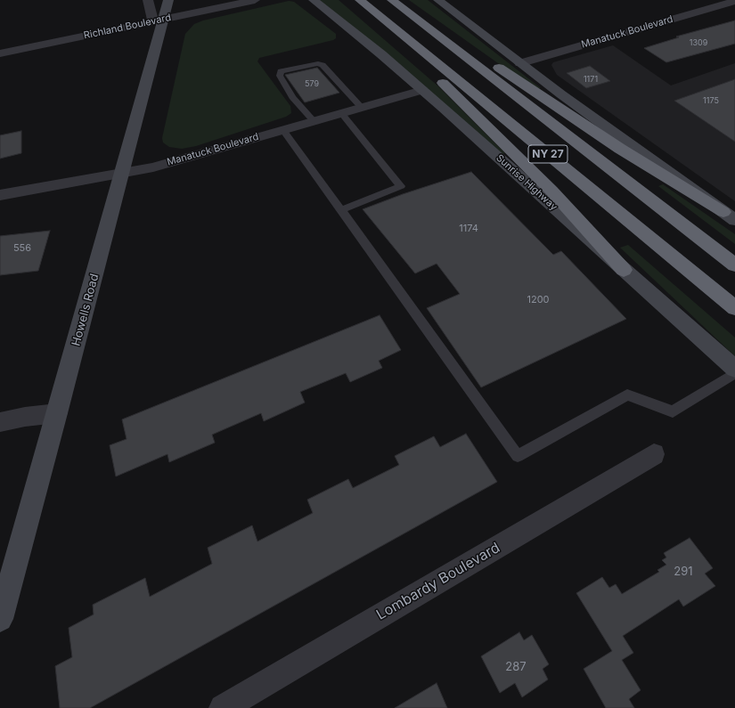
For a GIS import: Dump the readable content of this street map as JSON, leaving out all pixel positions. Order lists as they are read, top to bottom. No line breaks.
{"streets":{"highway":["NY 27"],"main road":["Sunrise Highway","Howells Road"],"street":["Richland Boulevard","Manatuck Boulevard","Lombardy Boulevard"]},"crossings":[["Richland Boulevard","Howells Road"],["Manatuck Boulevard","Sunrise Highway"],["Manatuck Boulevard","Howells Road"]],"house_numbers":["1309","1171","579","1175","1174","556","1200","291","287"]}
